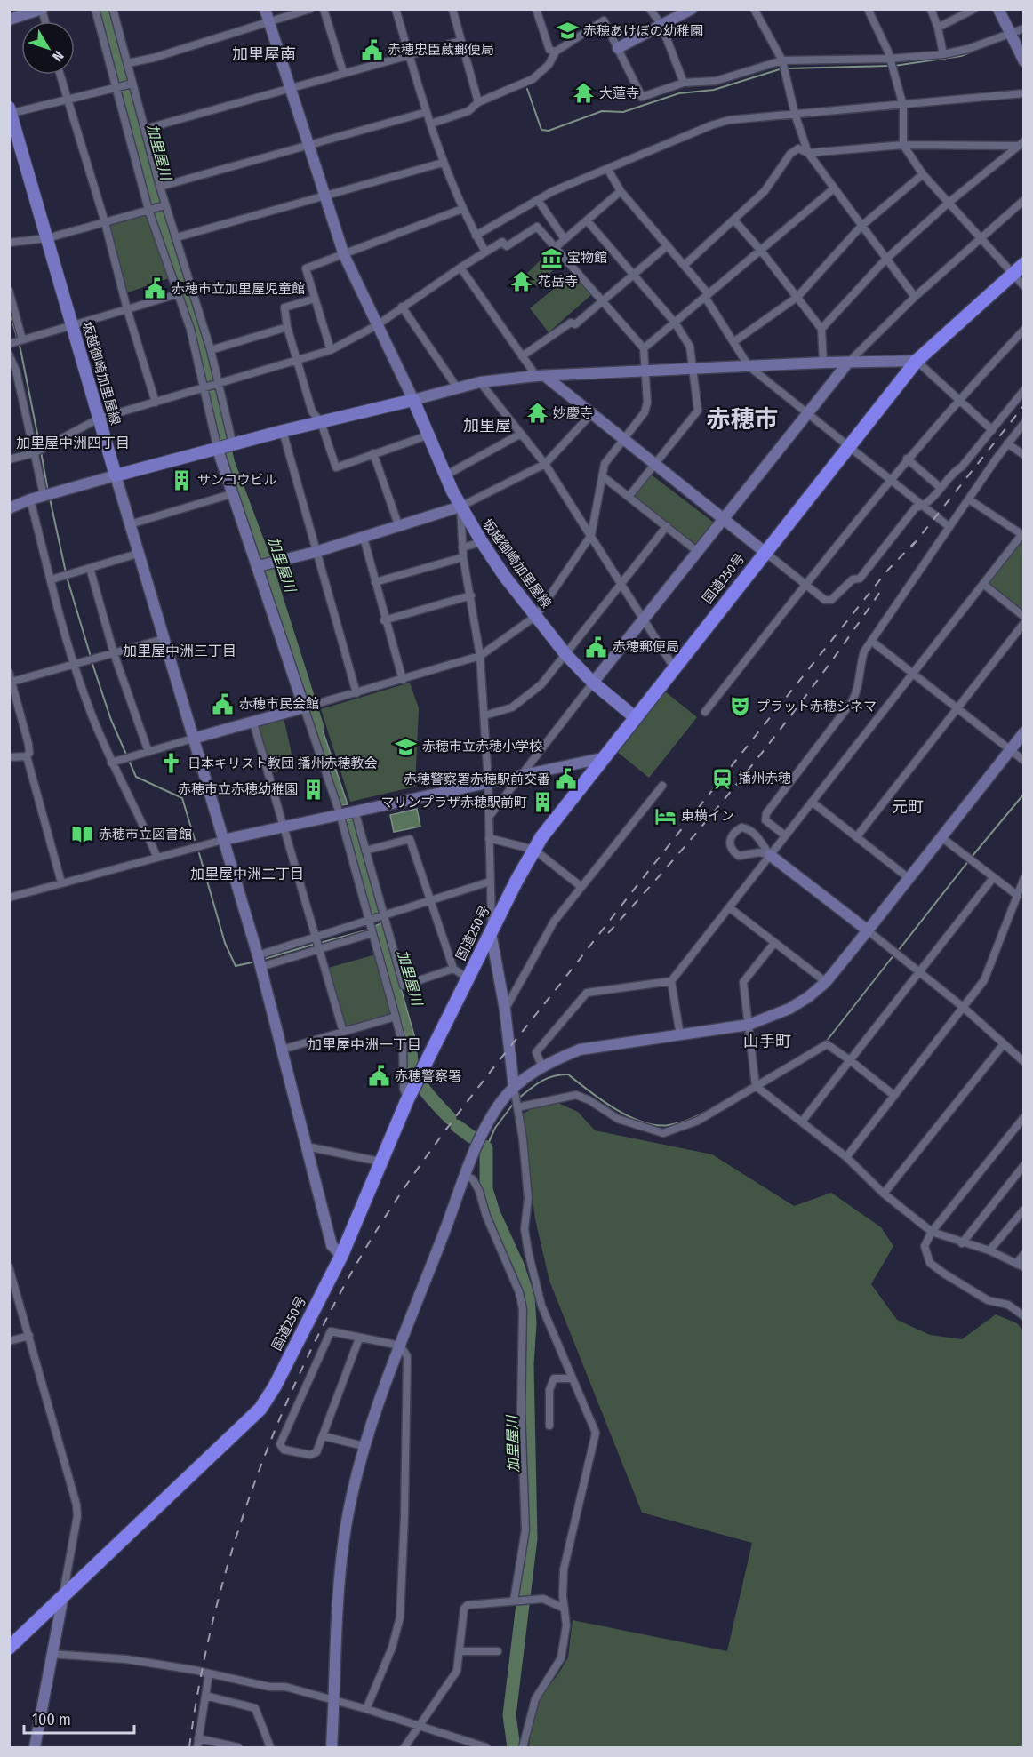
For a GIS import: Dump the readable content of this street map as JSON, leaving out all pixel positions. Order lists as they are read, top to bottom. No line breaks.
{"streets":{"highway":["国道250号"],"main road":["坂越御崎加里屋線"]},"crossings":[["坂越御崎加里屋線","国道250号"]],"districts":["加里屋南","赤穂市","加里屋","加里屋中洲四丁目","加里屋中洲三丁目","元町","加里屋中洲二丁目","山手町","加里屋中洲一丁目"],"water":["加里屋川"],"places":{"school or university":["赤穂あけぼの幼稚園","赤穂市立赤穂小学校"],"public building":["赤穂忠臣蔵郵便局","赤穂市立加里屋児童館","赤穂郵便局","赤穂市民会館","赤穂警察署赤穂駅前交番","赤穂警察署"],"temple":["大蓮寺","花岳寺","妙慶寺"],"museum":["宝物館"],"building":["サンコウビル","赤穂市立赤穂幼稚園","マリンプラザ赤穂駅前町"],"theatre":["プラット赤穂シネマ"],"church":["日本キリスト教団 播州赤穂教会"],"station":["播州赤穂"],"hotel":["東横イン"],"library":["赤穂市立図書館"]},"scale_bar":"100 m","north":"bottom right"}
